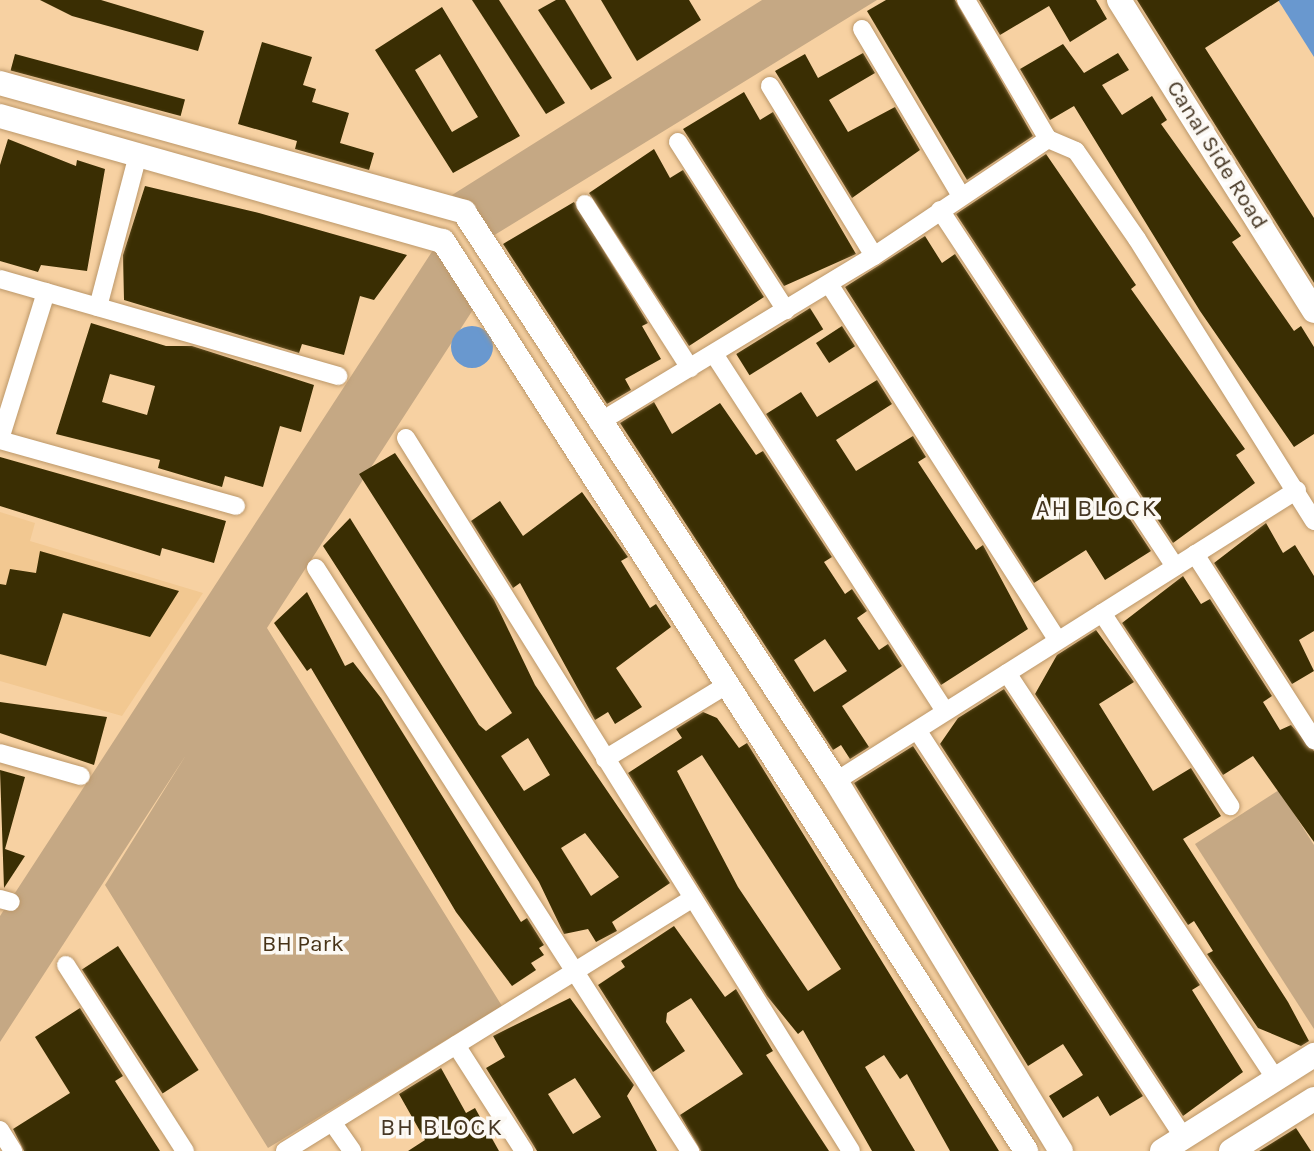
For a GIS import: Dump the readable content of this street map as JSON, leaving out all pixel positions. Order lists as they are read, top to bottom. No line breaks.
{"streets":{"main road":["Canal Side Road"]},"districts":["AH BLOCK","BH BLOCK"],"parks":["BH Park"]}
